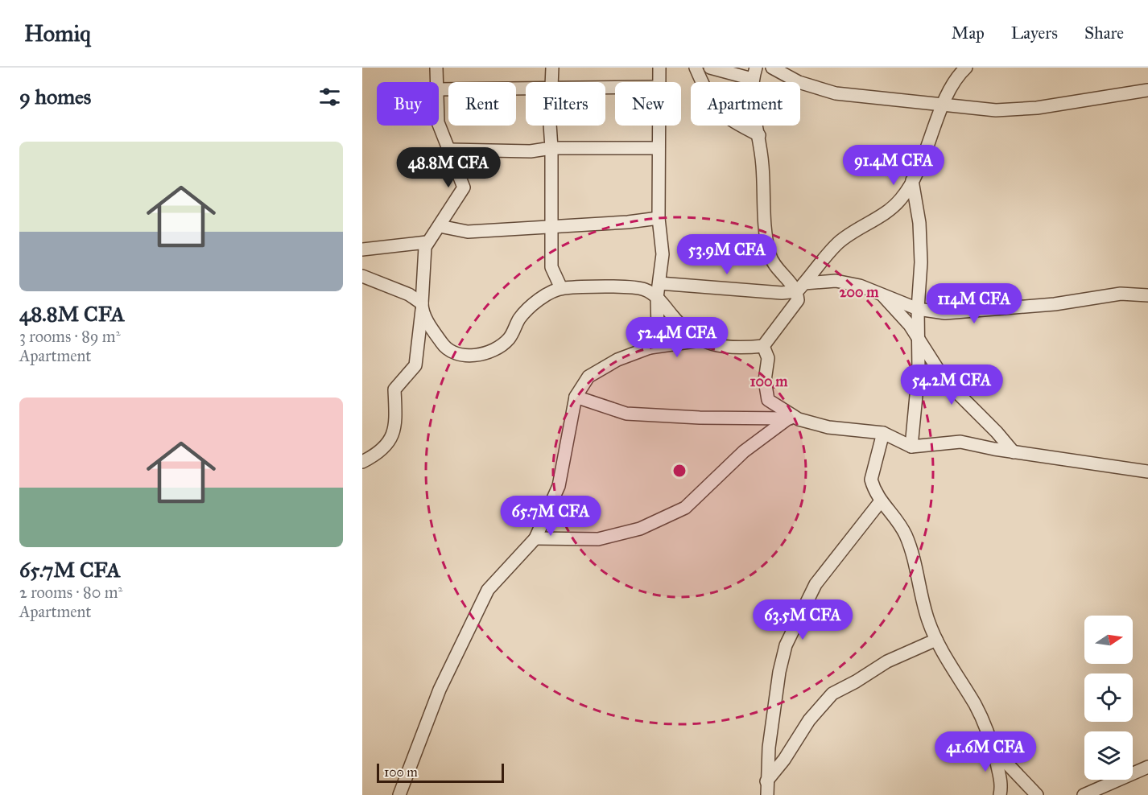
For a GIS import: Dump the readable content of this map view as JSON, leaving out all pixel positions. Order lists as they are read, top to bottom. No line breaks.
{"scale_bar":"100 m","north":"right","page":{"header":"Homiq","nav":["Map","Layers","Share"],"heading":"9 homes","chip":["Buy","Rent","Filters","New","Apartment"],"list":[{"name":"48.8M CFA","note":"3 rooms · 89 m² · Apartment"},{"name":"65.7M CFA","note":"2 rooms · 80 m² · Apartment"}],"price":["91.4M CFA","48.8M CFA","53.9M CFA","114M CFA","52.4M CFA","54.2M CFA","65.7M CFA","63.5M CFA","41.6M CFA"],"scale":"100 m"},"rings":["200 m","100 m"]}
